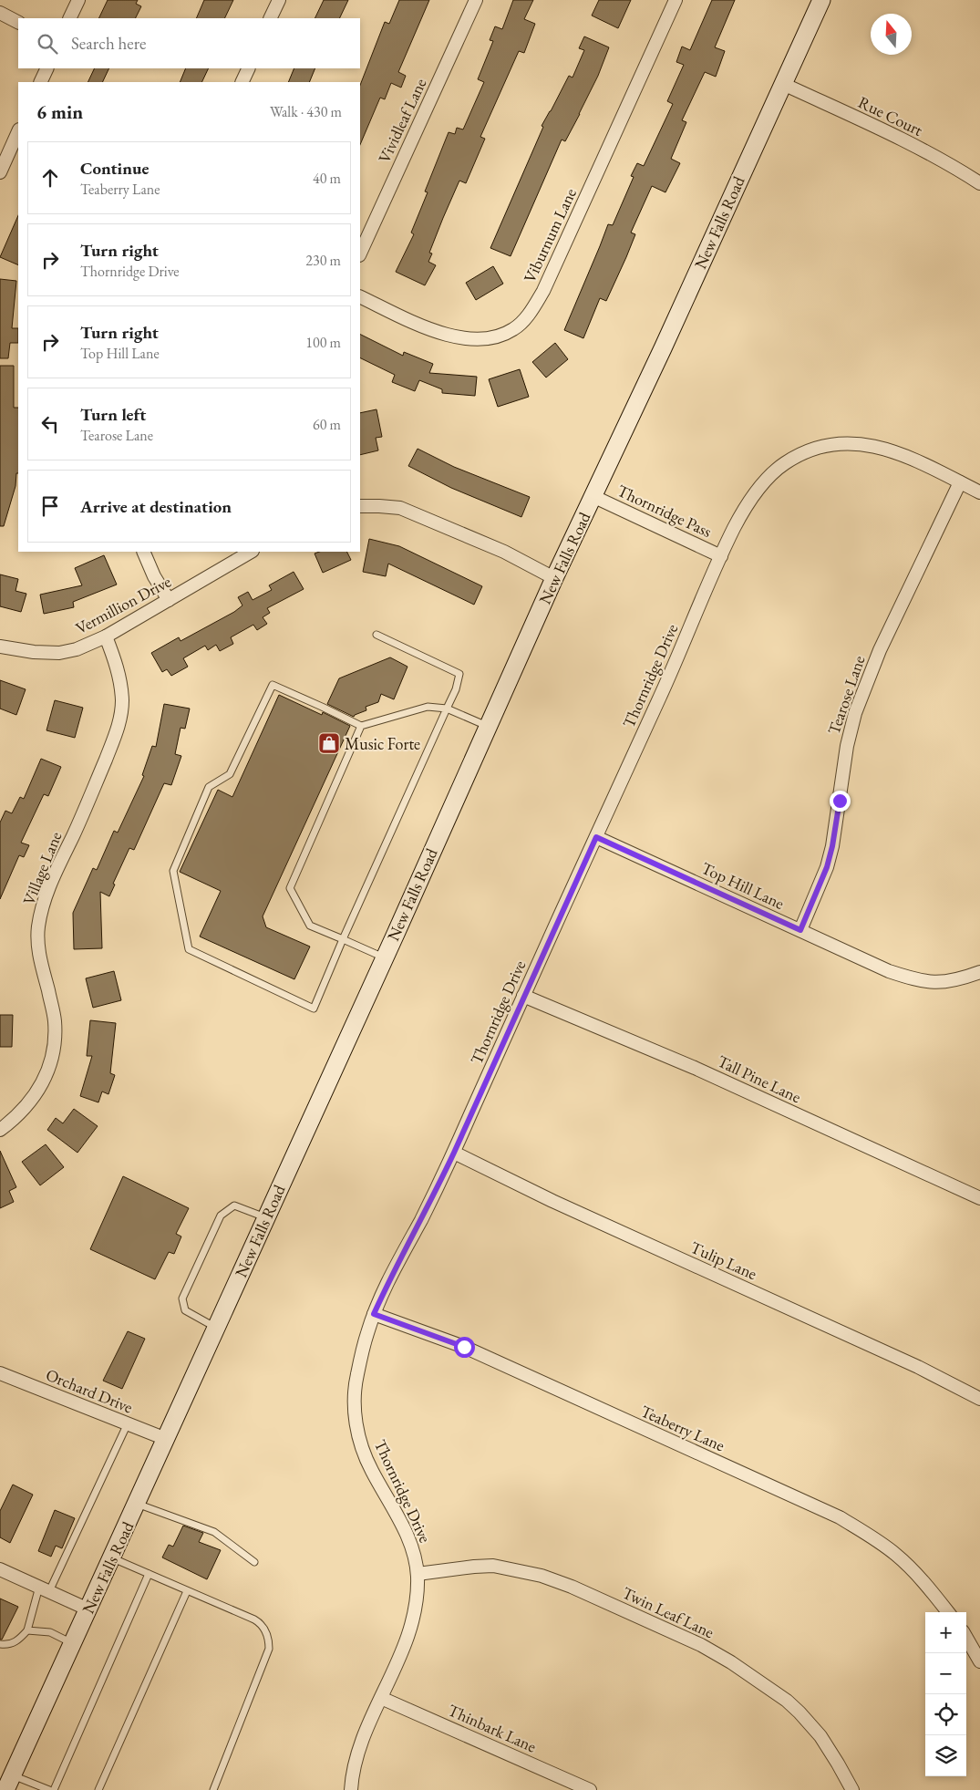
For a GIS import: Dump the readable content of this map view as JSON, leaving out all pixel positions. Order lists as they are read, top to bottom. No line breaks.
{"streets":{"main road":["New Falls Road"],"street":["Rue Court","Vividleaf Lane","Viburnum Lane","Thornridge Pass","Vermillion Drive","Thornridge Drive","Tearose Lane","Village Lane","Top Hill Lane","Tall Pine Lane","Tulip Lane","Orchard Drive","Teaberry Lane","Twin Leaf Lane","Thinbark Lane"]},"crossings":[["Rue Court","New Falls Road"],["New Falls Road","Thornridge Pass"],["New Falls Road","Orchard Drive"],["Thornridge Pass","Thornridge Drive"],["Vermillion Drive","Village Lane"],["Thornridge Drive","Tearose Lane"],["Thornridge Drive","Top Hill Lane"],["Thornridge Drive","Tall Pine Lane"],["Thornridge Drive","Tulip Lane"],["Thornridge Drive","Teaberry Lane"],["Thornridge Drive","Twin Leaf Lane"],["Thornridge Drive","Thinbark Lane"],["Tearose Lane","Top Hill Lane"]],"places":{"shop":["Music Forte"]},"north":"top","page":{"search":"Search here","heading":["6 min","Walk · 430 m"],"list":[["Continue","Teaberry Lane","40 m"],["Turn right","Thornridge Drive","230 m"],["Turn right","Top Hill Lane","100 m"],["Turn left","Tearose Lane","60 m"],"Arrive at destination"],"map_buttons":["+","−"]}}
